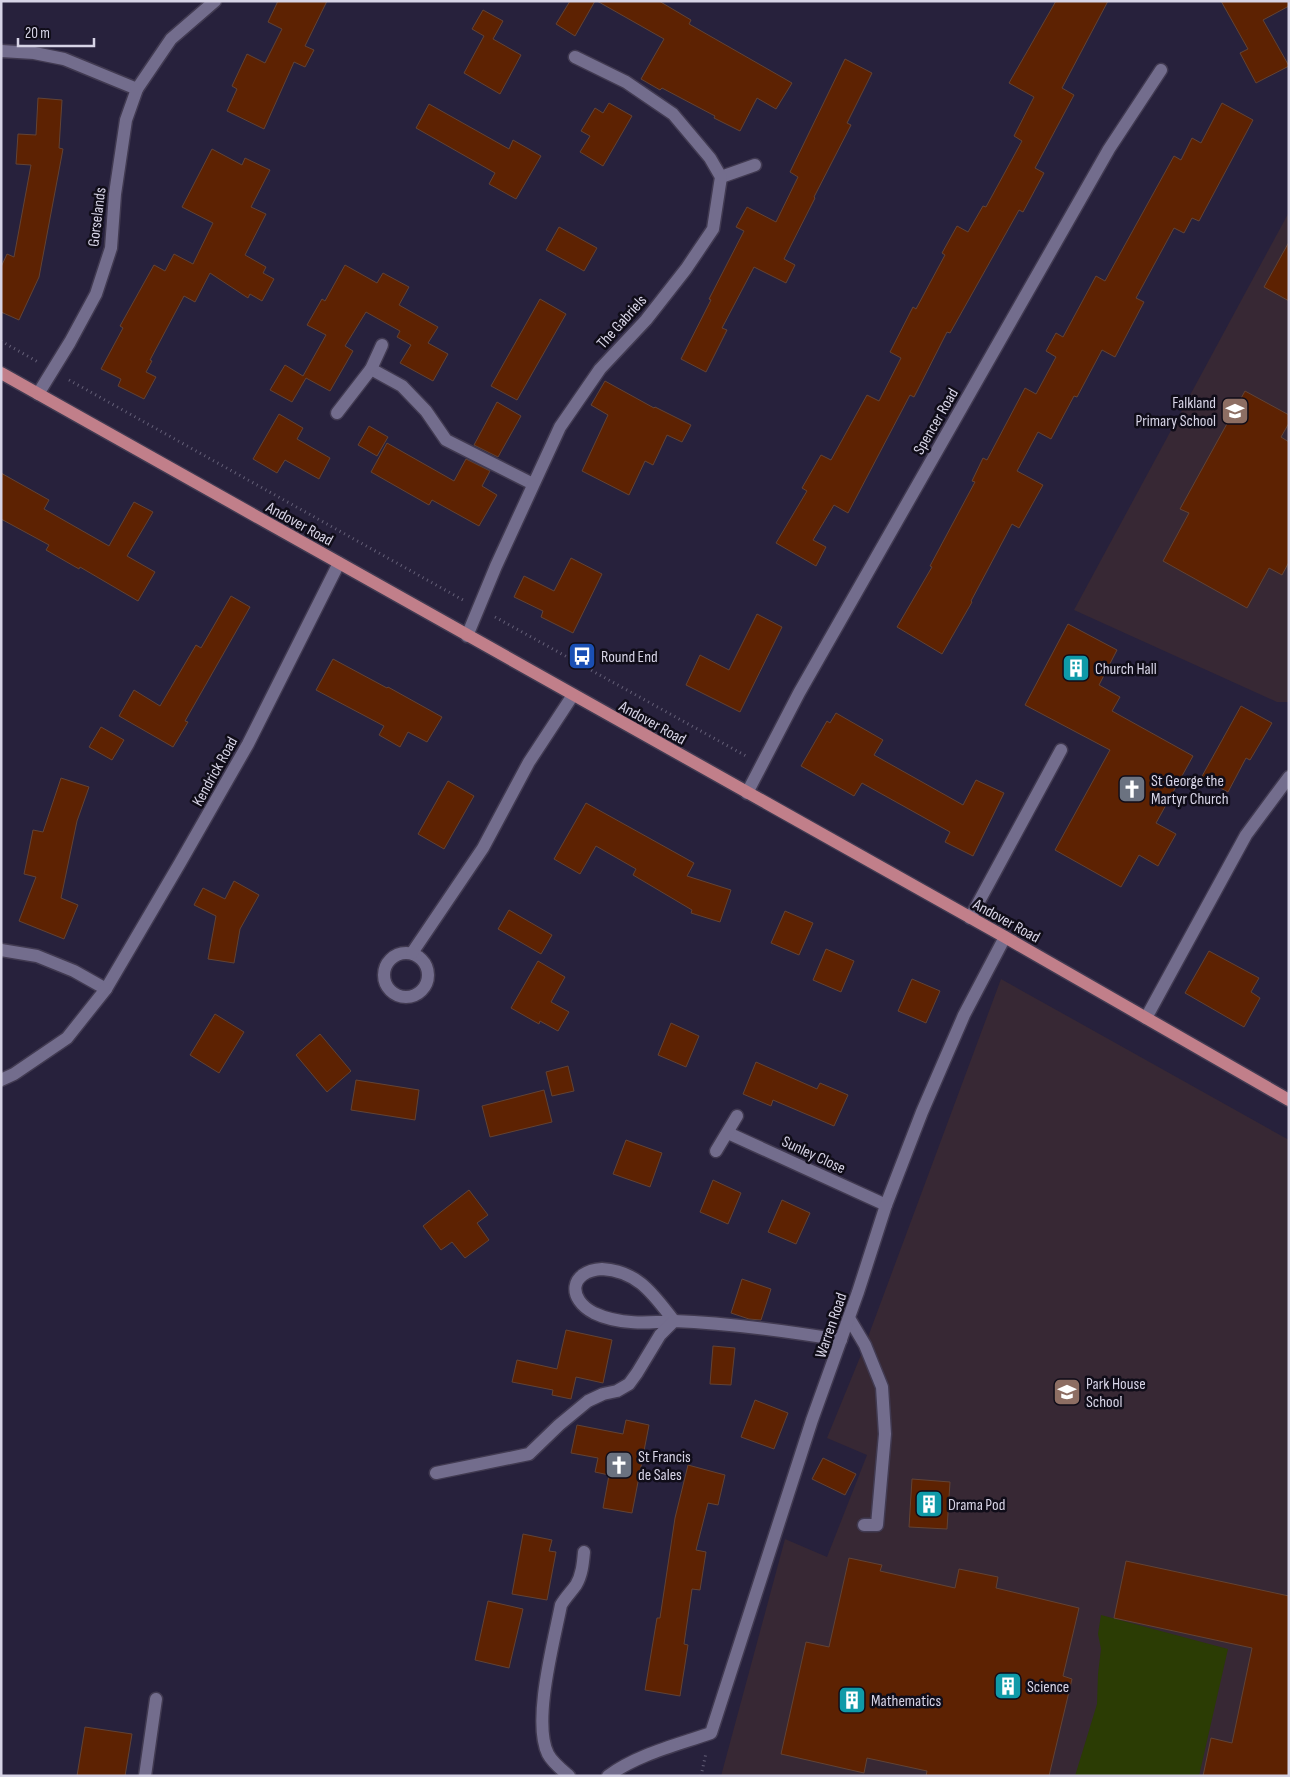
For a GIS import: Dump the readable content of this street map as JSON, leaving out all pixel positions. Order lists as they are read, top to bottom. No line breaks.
{"streets":{"main road":["Andover Road"],"street":["Gorselands","The Gabriels","Spencer Road","Kendrick Road","Sunley Close","Warren Road"]},"crossings":[["Gorselands","Andover Road"],["The Gabriels","Andover Road"],["Spencer Road","Andover Road"],["Andover Road","Kendrick Road"],["Andover Road","Warren Road"],["Sunley Close","Warren Road"]],"places":{"school or university":["Falkland Primary School","Park House School"],"bus stop":["Round End"],"building":["Church Hall","Drama Pod","Science","Mathematics"],"church":["St George the Martyr Church","St Francis de Sales"]},"scale_bar":"20 m"}
